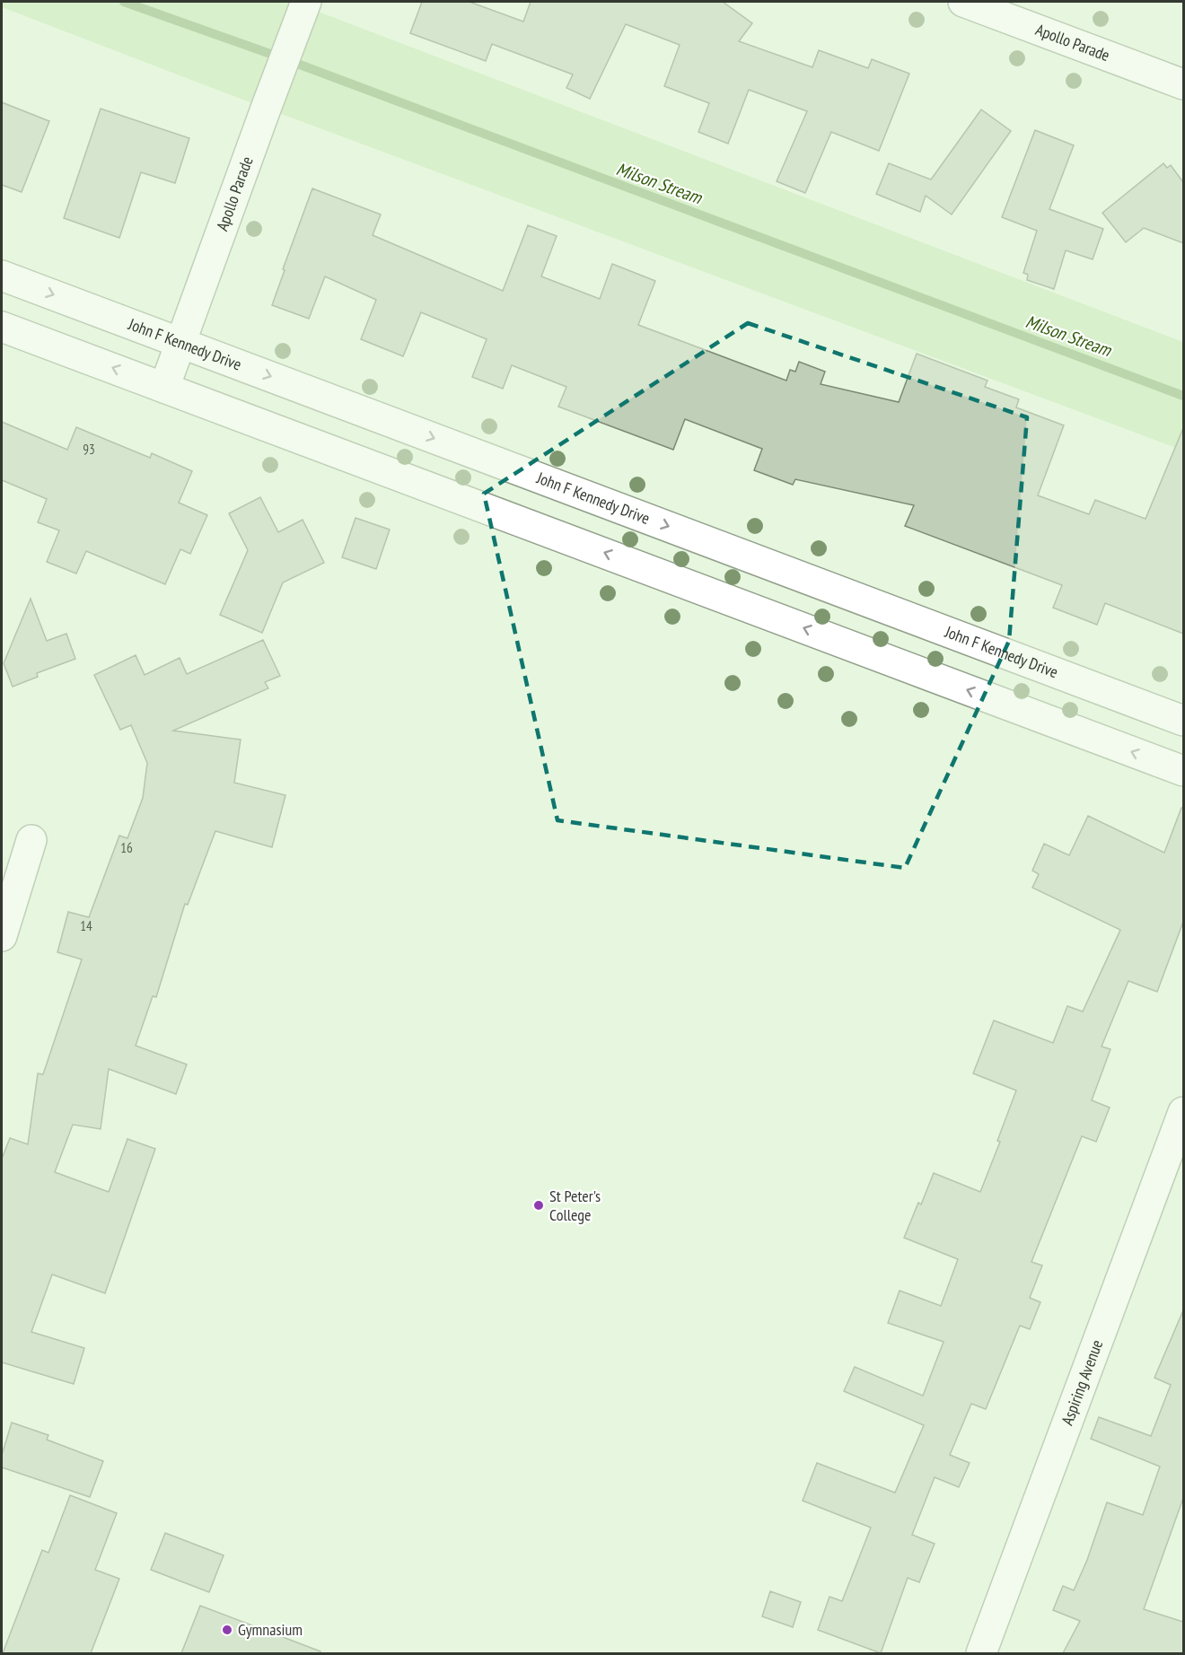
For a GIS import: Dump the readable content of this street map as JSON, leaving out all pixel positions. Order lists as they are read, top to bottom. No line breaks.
{"streets":{"main road":["Apollo Parade","John F Kennedy Drive","Aspiring Avenue"]},"crossings":[["Apollo Parade","John F Kennedy Drive"]],"water":["Milson Stream"],"places":["St Peter's College","Gymnasium"],"house_numbers":["93","16","14"]}
